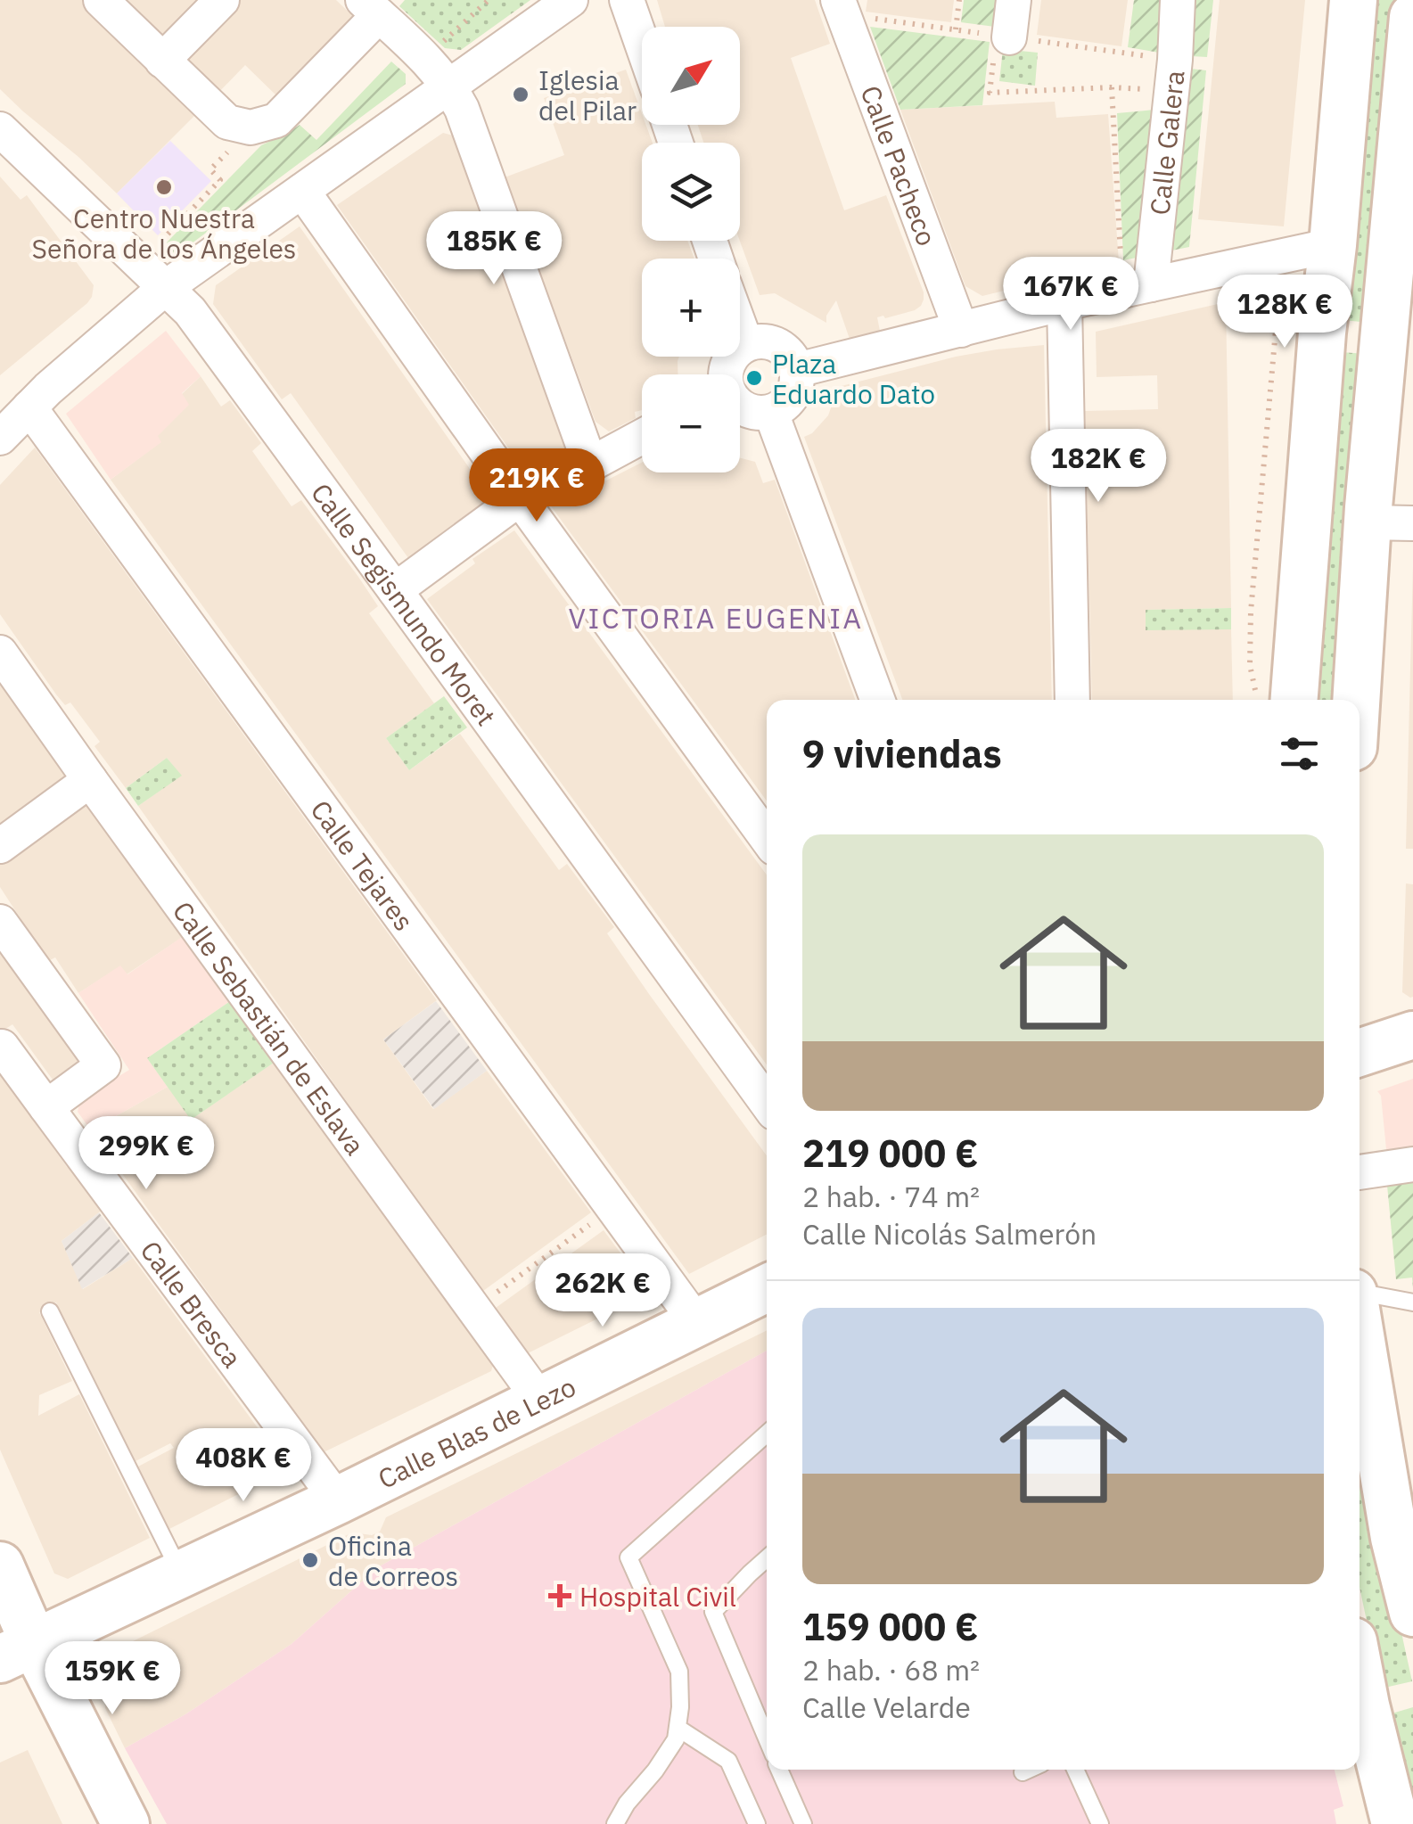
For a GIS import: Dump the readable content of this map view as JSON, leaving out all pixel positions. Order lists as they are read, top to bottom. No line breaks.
{"streets":{"main road":["Calle Blas de Lezo"],"street":["Calle Galera","Calle Pacheco","Calle Segismundo Moret","Calle Tejares","Calle Sebastián de Eslava","Calle Bresca"]},"crossings":[["Calle Tejares","Calle Blas de Lezo"],["Calle Sebastián de Eslava","Calle Blas de Lezo"],["Calle Bresca","Calle Blas de Lezo"]],"districts":["VICTORIA EUGENIA"],"places":{"other":["Iglesia del Pilar","Centro Nuestra Señora de los Ángeles","Plaza Eduardo Dato","Oficina de Correos"],"health":["Hospital Civil"]},"north":"top right","page":{"map_buttons":["+","−"],"price":["185K €","167K €","128K €","182K €","219K €","299K €","262K €","408K €","159K €"],"heading":"9 viviendas","list":[{"name":"219 000 €","note":"2 hab. · 74 m² · Calle Nicolás Salmerón"},{"name":"159 000 €","note":"2 hab. · 68 m² · Calle Velarde"}]}}
